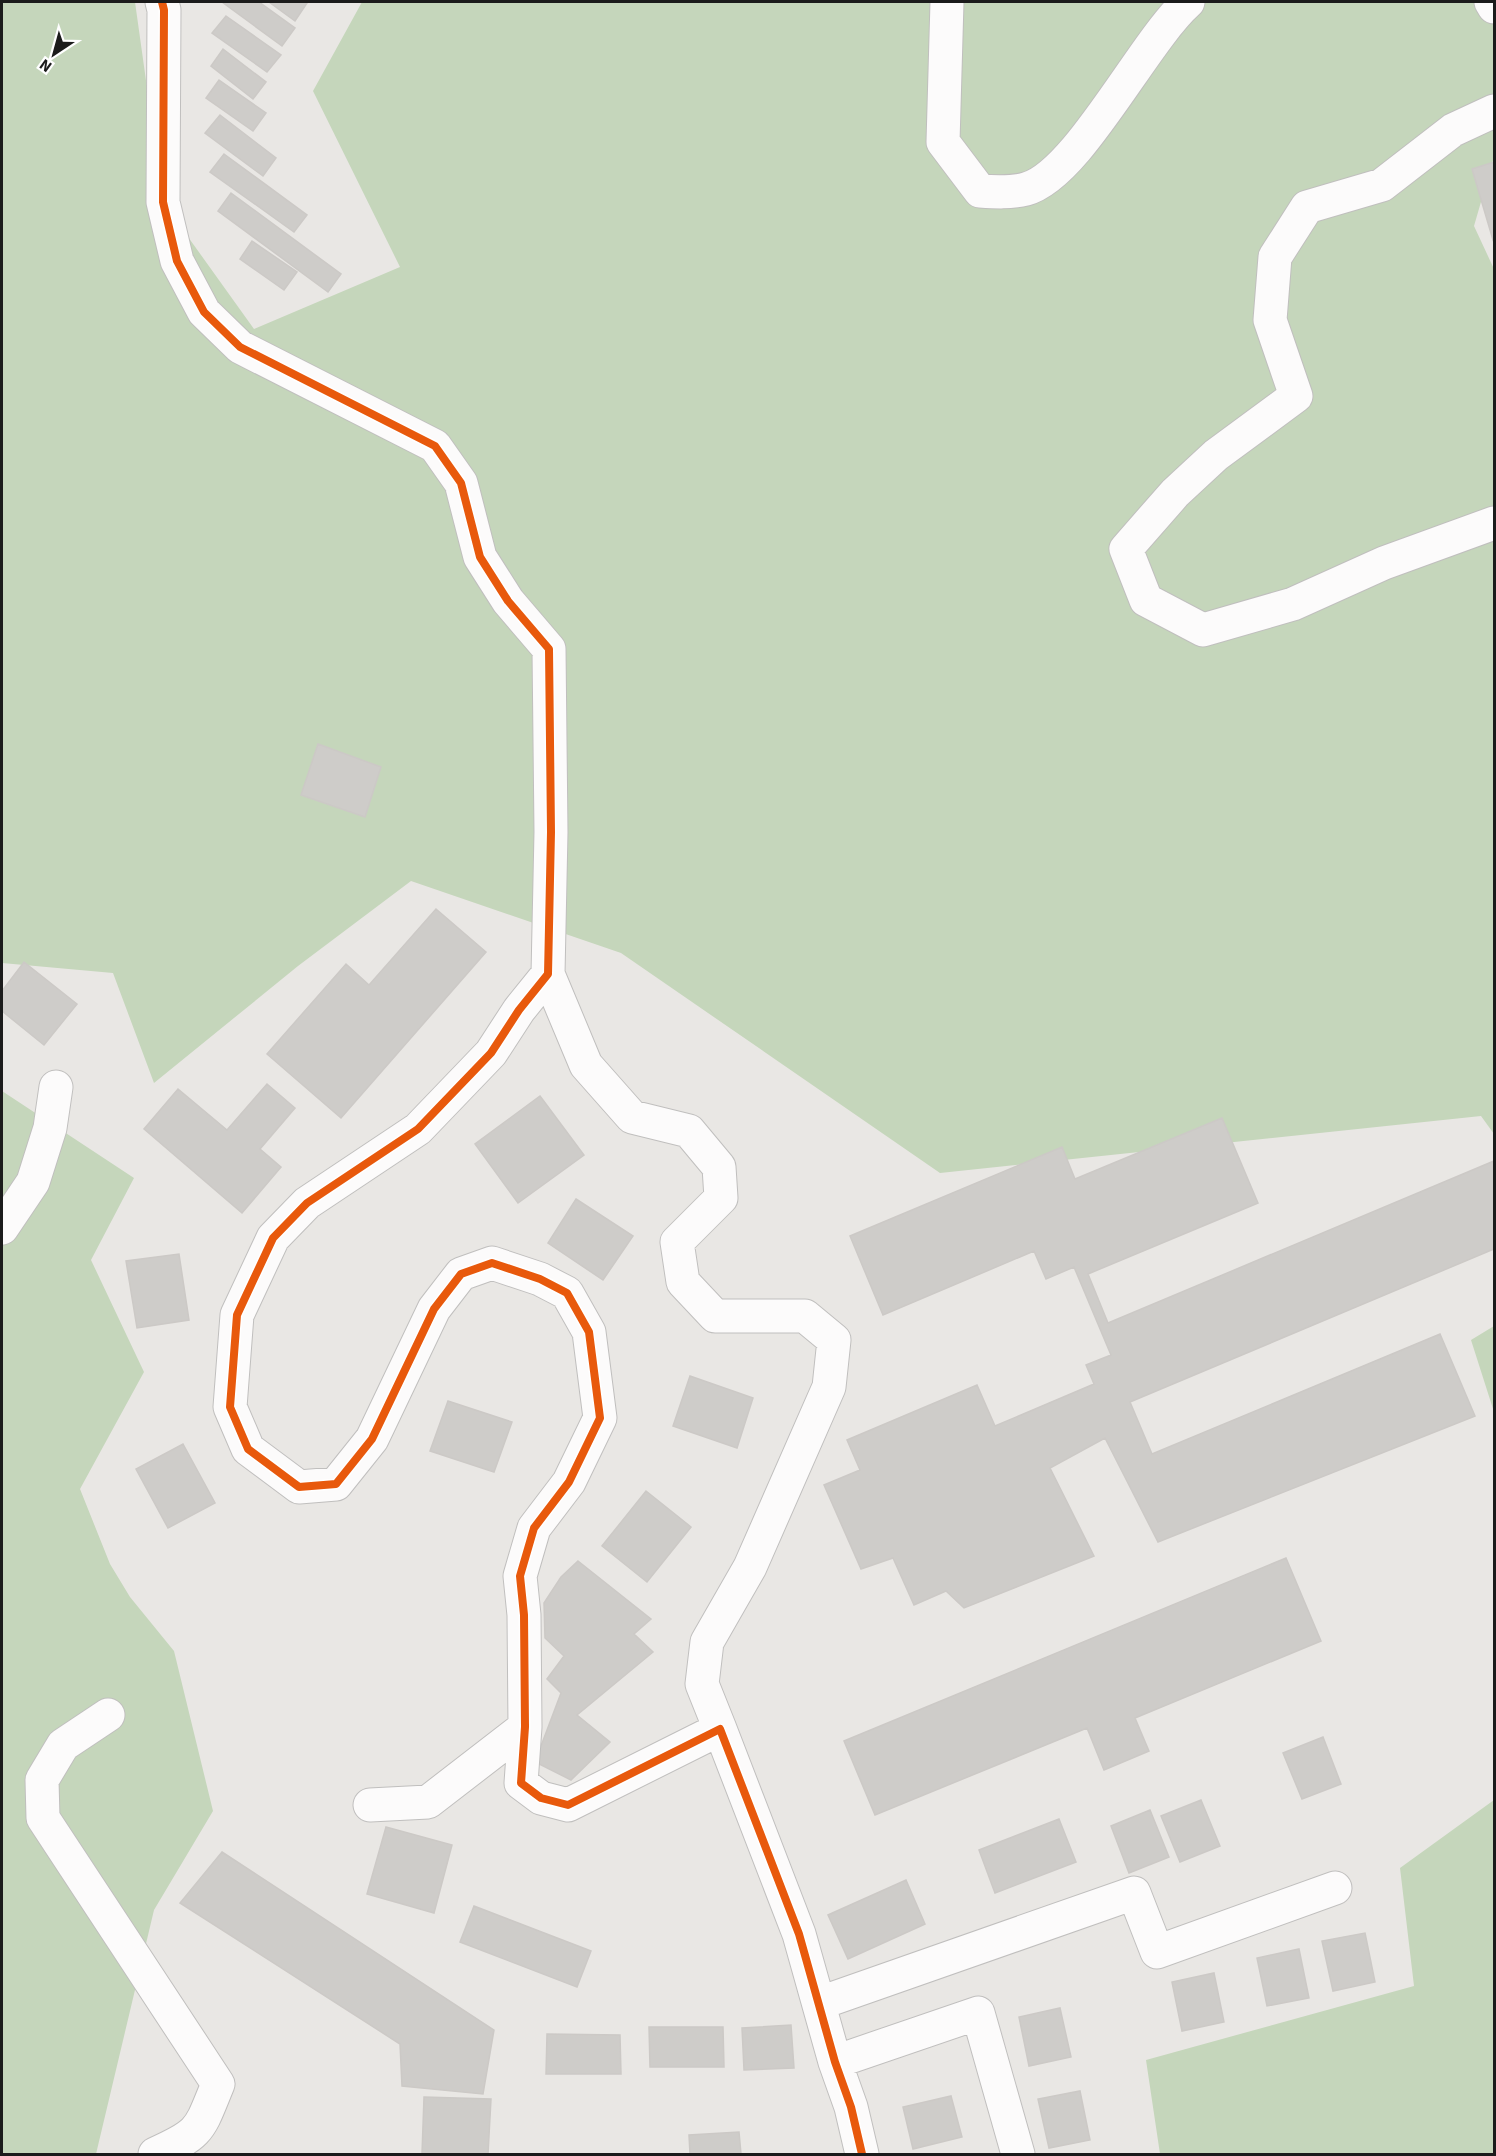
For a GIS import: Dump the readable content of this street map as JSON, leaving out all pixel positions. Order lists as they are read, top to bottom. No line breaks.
{"north":"bottom left"}
